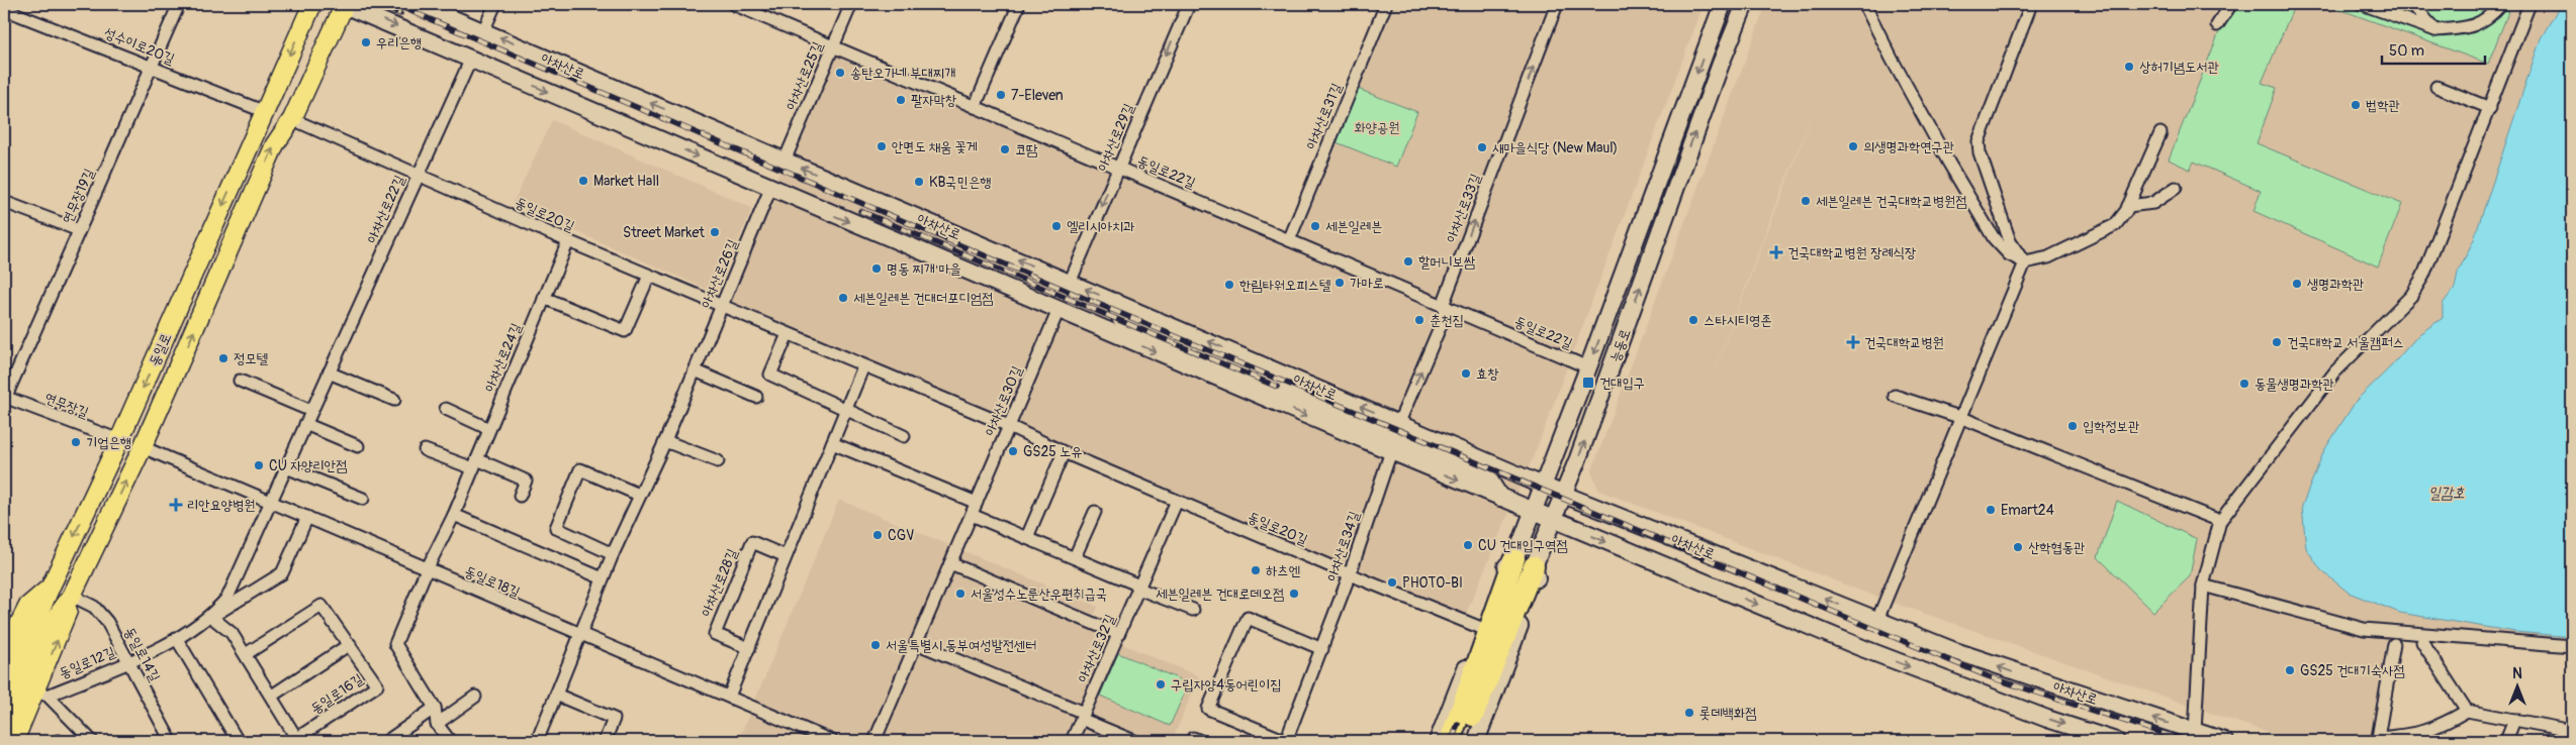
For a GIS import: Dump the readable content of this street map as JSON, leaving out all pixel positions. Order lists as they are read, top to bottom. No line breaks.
{"streets":{"highway":["능동로"],"main road":["아차산로","동일로"],"street":["성수이로20길","아차산로25길","아차산로31길","아차산로29길","동일로22길","연무장19길","아차산로33길","아차산로22길","동일로20길","아차산로26길","아차산로24길","아차산로30길","연무장길","아차산로34길","동일로18길","아차산로28길","아차산로32길","동일로14길","동일로12길","동일로16길"]},"crossings":[["성수이로20길","연무장19길"],["성수이로20길","동일로"],["아차산로","아차산로25길"],["아차산로","아차산로29길"],["아차산로","아차산로33길"],["아차산로","아차산로22길"],["아차산로","아차산로26길"],["아차산로","능동로"],["아차산로","동일로"],["아차산로","아차산로30길"],["아차산로","아차산로34길"],["아차산로25길","동일로22길"],["아차산로31길","동일로22길"],["아차산로29길","동일로22길"],["동일로22길","아차산로33길"],["동일로22길","능동로"],["연무장19길","연무장길"],["아차산로22길","동일로20길"],["아차산로22길","동일로18길"],["아차산로22길","동일로12길"],["동일로20길","아차산로26길"],["동일로20길","능동로"],["동일로20길","동일로"],["동일로20길","아차산로24길"],["동일로20길","아차산로30길"],["동일로20길","아차산로34길"],["동일로20길","아차산로32길"],["아차산로26길","동일로18길"],["동일로","연무장길"],["동일로","동일로18길"],["동일로","동일로14길"],["동일로","동일로12길"],["아차산로24길","동일로18길"],["동일로18길","동일로12길"],["동일로14길","동일로12길"],["동일로12길","동일로16길"]],"one_way":["아차산로29길","아차산로33길"],"water":["일감호"],"parks":["화양공원"],"places":{"other":["우리은행","상허기념도서관","송탄오가네 부대찌개","7-Eleven","팔자막창","법학관","안면도 채움 꽃게","의생명과학연구관","새마을식당 (New Maul)","코땀","Market Hall","KB국민은행","세븐일레븐 건국대학교병원점","엘리시아치과","세븐일레븐","Street Market","할머니보쌈","명동 찌개 마을","가마로","생명과학관","한림타워오피스텔","세븐일레븐 건대더포디엄점","춘천집","스타시티영존","건국대학교 서울캠퍼스","정모텔","효창","동물생명과학관","입학정보관","기업은행","GS25 노유","CU 자양리안점","Emart24","CGV","CU 건대입구역점","산학협동관","하츠엔","PHOTO-BI","서울성수노룬산우편취급국","세븐일레븐 건대로데오점","서울특별시 동부여성발전센터","GS25 건대기숙사점","구립자양4동어린이집","롯데백화점"],"health":["건국대학교병원 장례식장","건국대학교병원","리안요양병원"],"transit":["건대입구"]},"scale_bar":"50 m","north":"top"}
